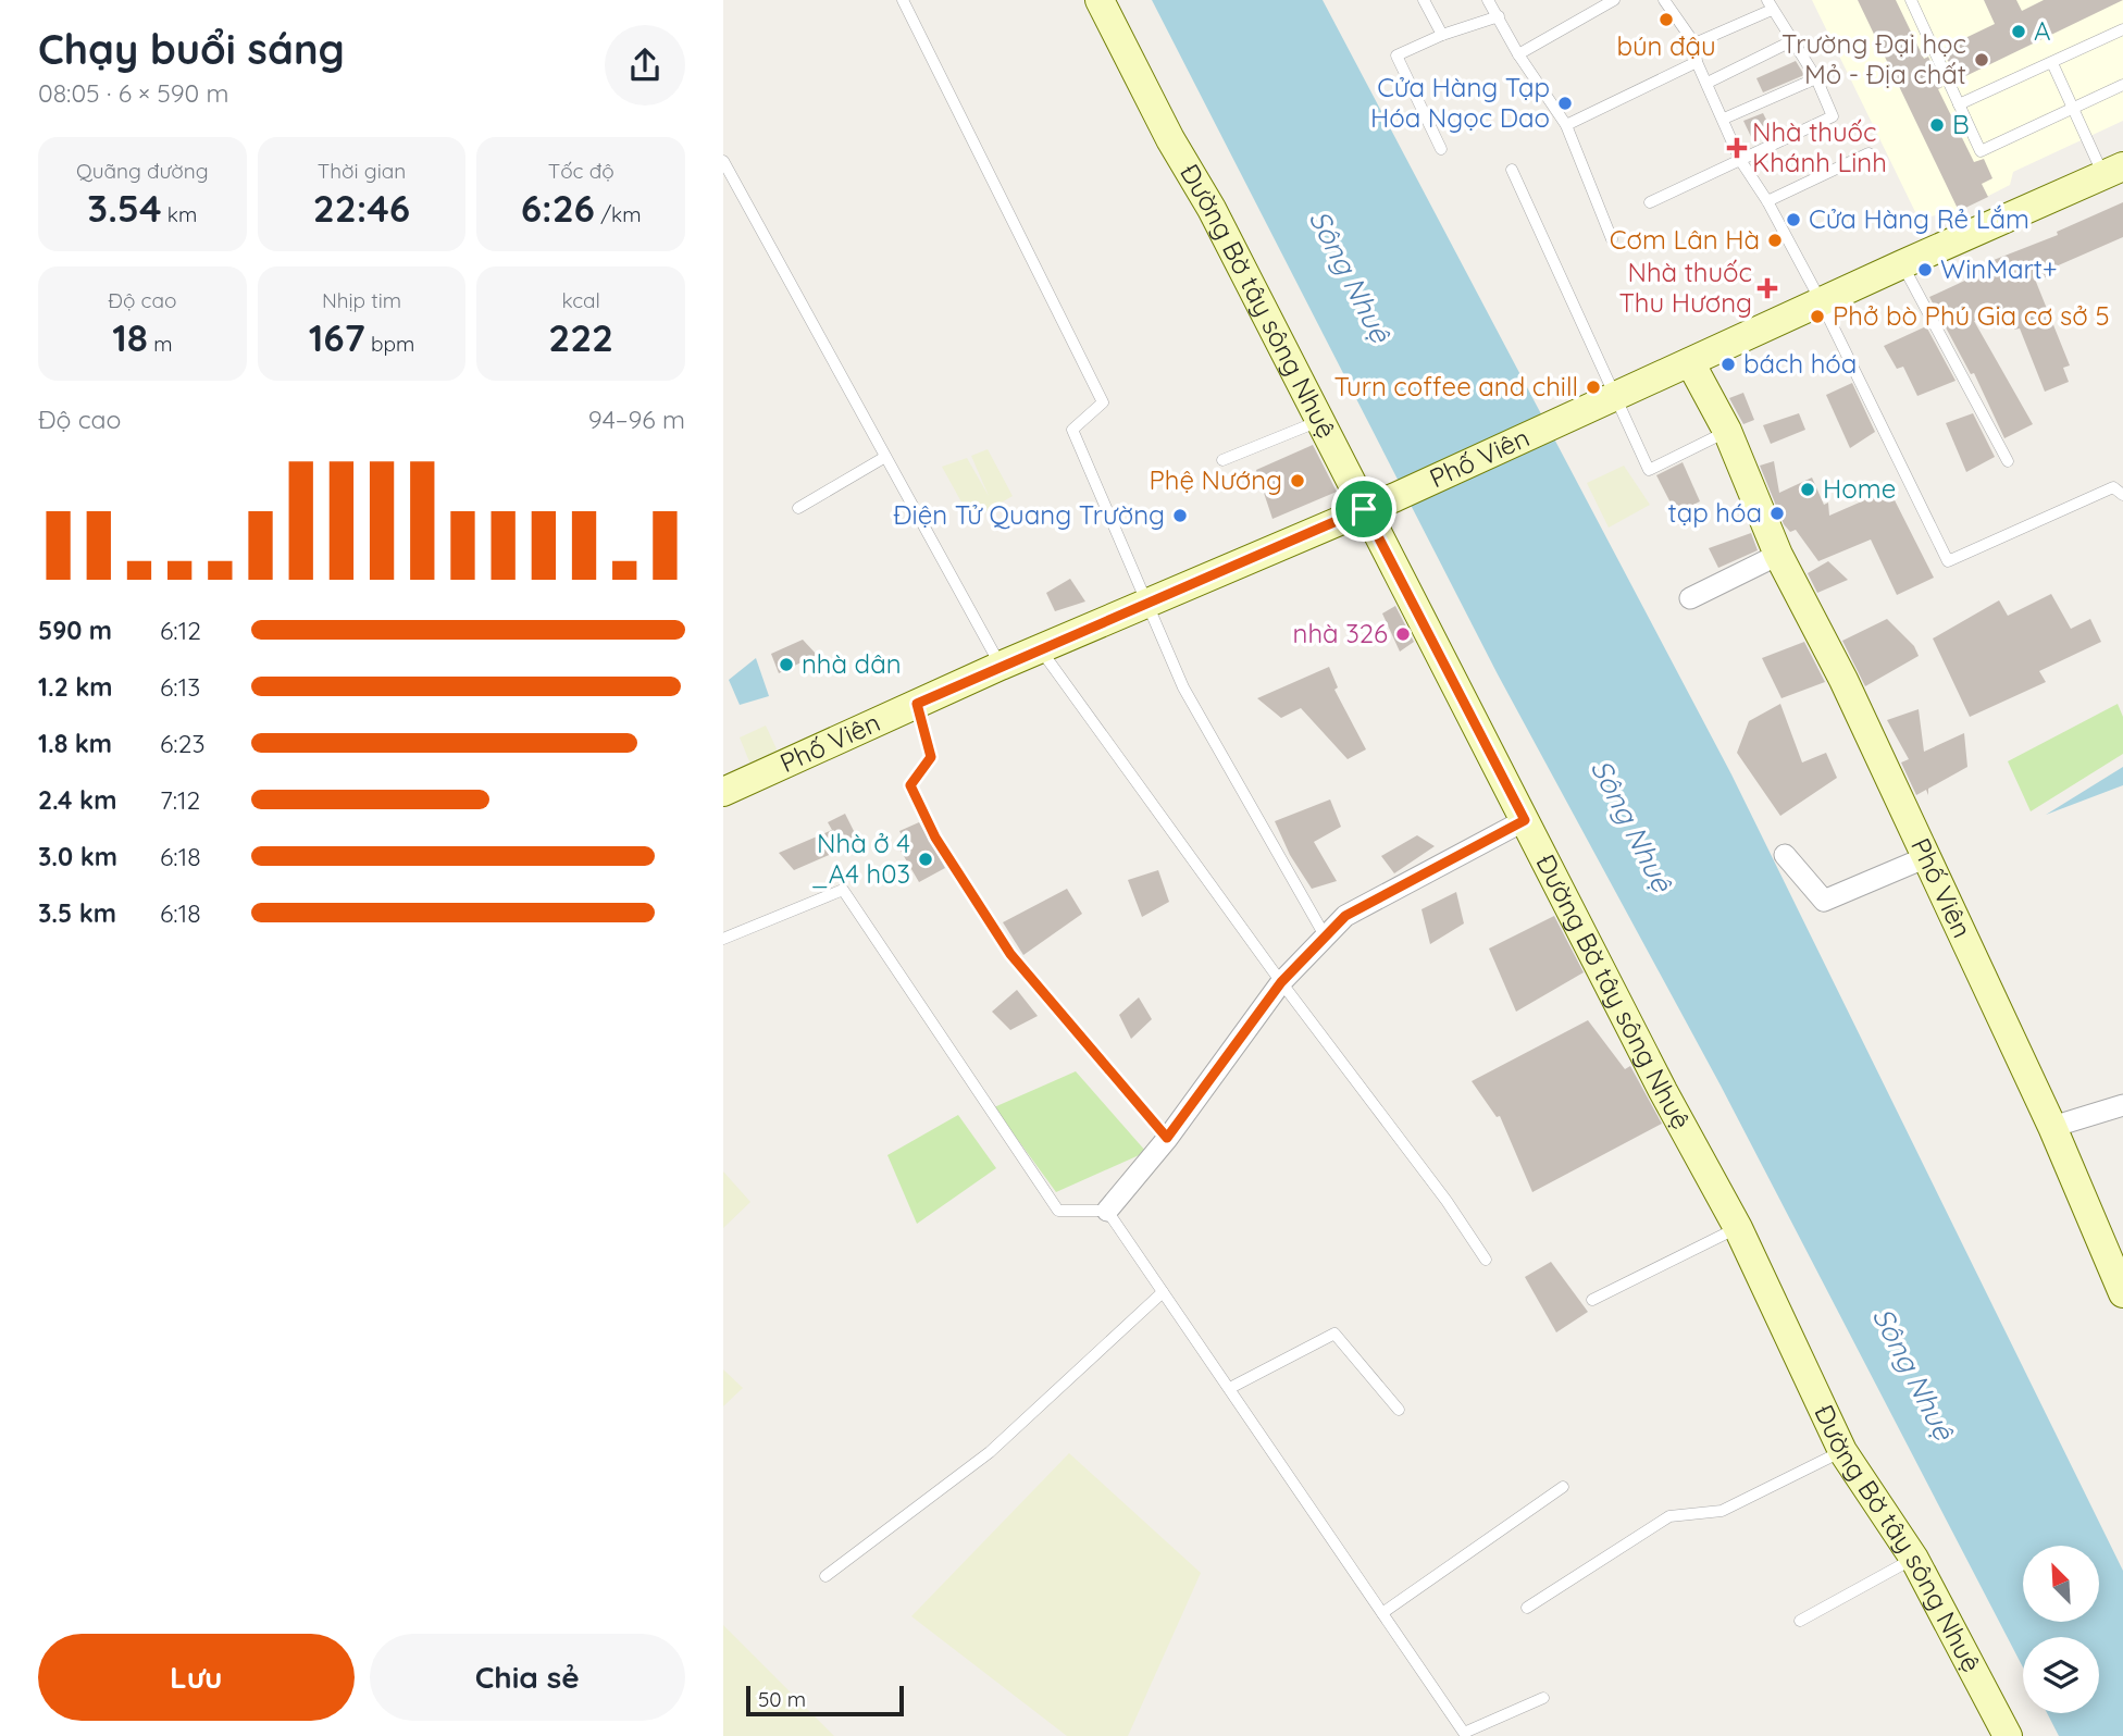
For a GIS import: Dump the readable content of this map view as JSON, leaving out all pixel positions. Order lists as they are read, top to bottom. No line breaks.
{"streets":{"street":["Đường Bờ tây sông Nhuệ","Phố Viên"]},"crossings":[["Đường Bờ tây sông Nhuệ","Phố Viên"]],"water":["Sông Nhuệ"],"places":{"other":["bún đậu","A","Trường Đại học Mỏ - Địa chất","Cửa Hàng Tạp Hóa Ngọc Dao","B","Cửa Hàng Rẻ Lắm","Cơm Lân Hà","WinMart+","Phở bò Phú Gia cơ sở 5","bách hóa","Turn coffee and chill","Phệ Nướng","Home","tạp hóa","Điện Tử Quang Trường","nhà 326","nhà dân","Nhà ở 4 _A4 h03"],"health":["Nhà thuốc Khánh Linh","Nhà thuốc Thu Hương"]},"scale_bar":"50 m","north":"top left","page":{"heading":["Chạy buổi sáng","08:05 · 6 × 590 m"],"stats":[["Quãng đường","3.54 km"],["Thời gian","22:46"],["Tốc độ","6:26 /km"],["Độ cao","18 m"],["Nhịp tim","167 bpm"],["kcal","222"]],"chart":["Độ cao","94–96 m"],"list":[{"name":"590 m","note":"6:12"},{"name":"1.2 km","note":"6:13"},{"name":"1.8 km","note":"6:23"},{"name":"2.4 km","note":"7:12"},{"name":"3.0 km","note":"6:18"},{"name":"3.5 km","note":"6:18"}],"buttons":["Lưu","Chia sẻ"],"scale":"50 m"}}
